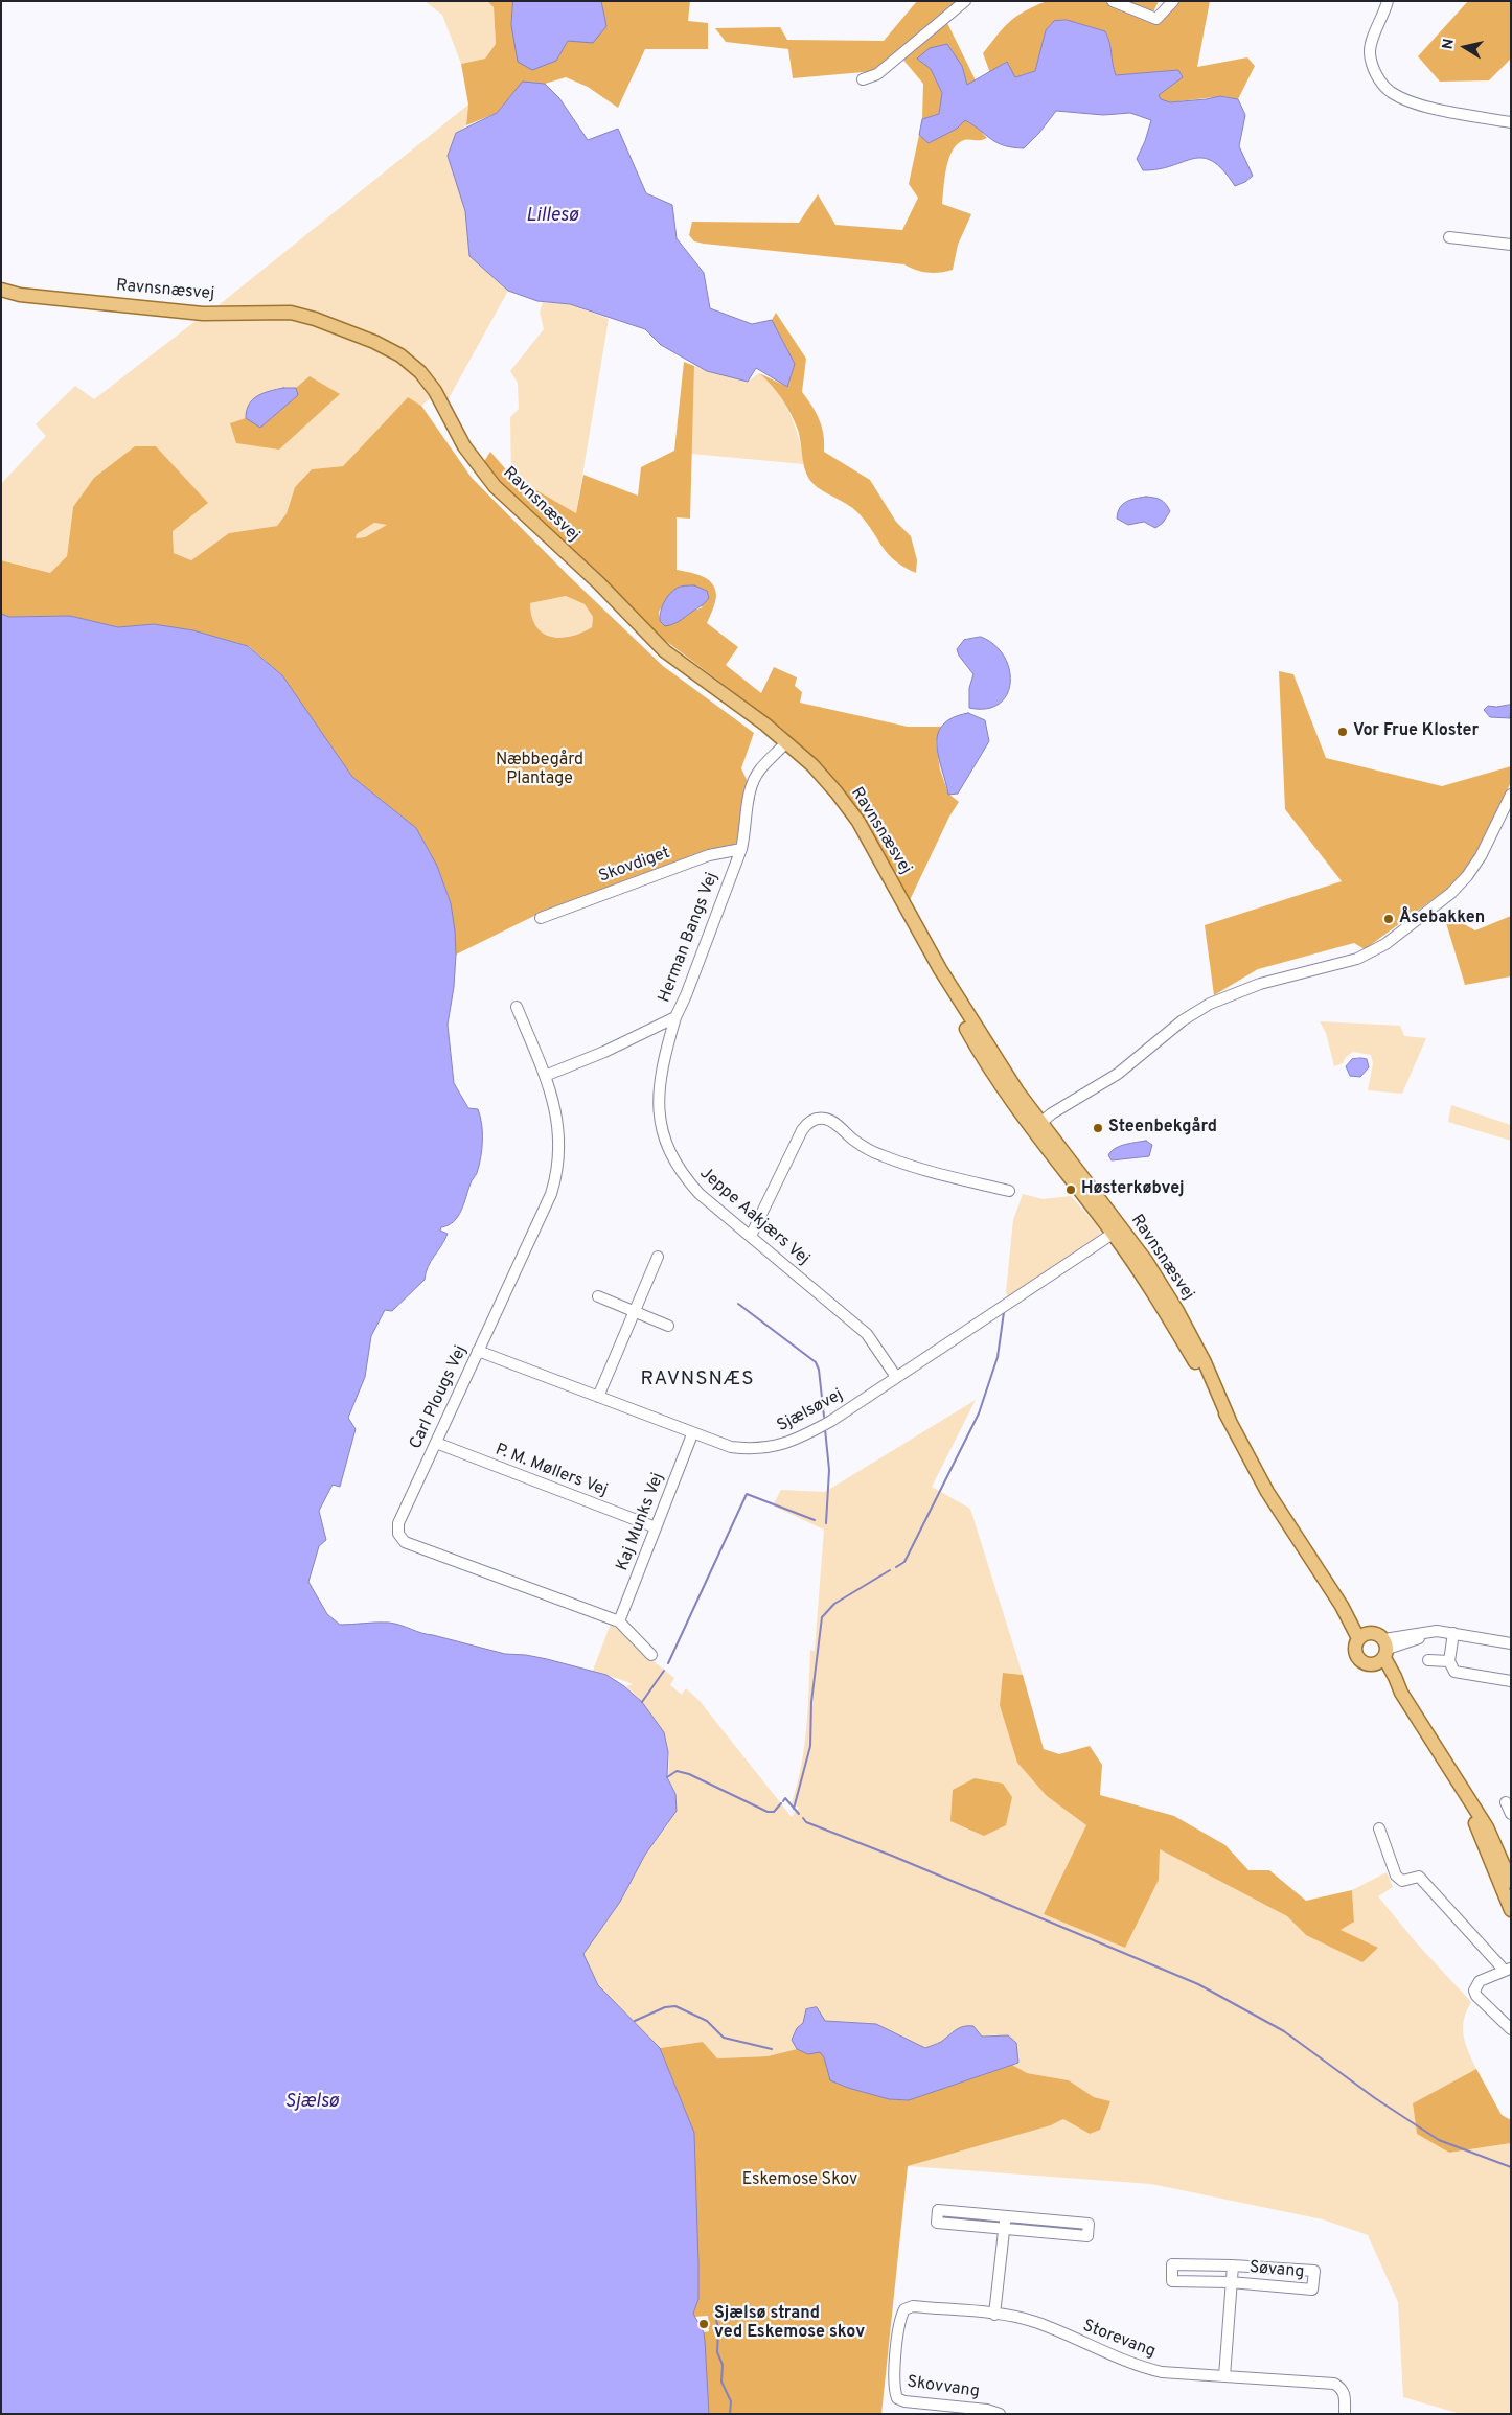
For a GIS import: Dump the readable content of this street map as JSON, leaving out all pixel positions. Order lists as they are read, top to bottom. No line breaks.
{"streets":{"main road":["Ravnsnæsvej"],"street":["Skovdiget","Herman Bangs Vej","Jeppe Aakjærs Vej","Carl Plougs Vej","Sjælsøvej","P. M. Møllers Vej","Kaj Munks Vej","Søvang","Storevang","Skovvang"]},"crossings":[["Ravnsnæsvej","Herman Bangs Vej"],["Ravnsnæsvej","Sjælsøvej"],["Skovdiget","Herman Bangs Vej"],["Herman Bangs Vej","Jeppe Aakjærs Vej"],["Herman Bangs Vej","Carl Plougs Vej"],["Jeppe Aakjærs Vej","Sjælsøvej"],["Carl Plougs Vej","Sjælsøvej"],["Carl Plougs Vej","P. M. Møllers Vej"],["Carl Plougs Vej","Kaj Munks Vej"],["Sjælsøvej","Kaj Munks Vej"],["P. M. Møllers Vej","Kaj Munks Vej"],["Søvang","Storevang"],["Storevang","Skovvang"]],"districts":["RAVNSNÆS"],"water":["Lillesø","Sjælsø"],"parks":["Næbbegård Plantage","Eskemose Skov"],"places":["Vor Frue Kloster","Åsebakken","Steenbekgård","Høsterkøbvej","Sjælsø strand ved Eskemose skov"],"north":"left"}
